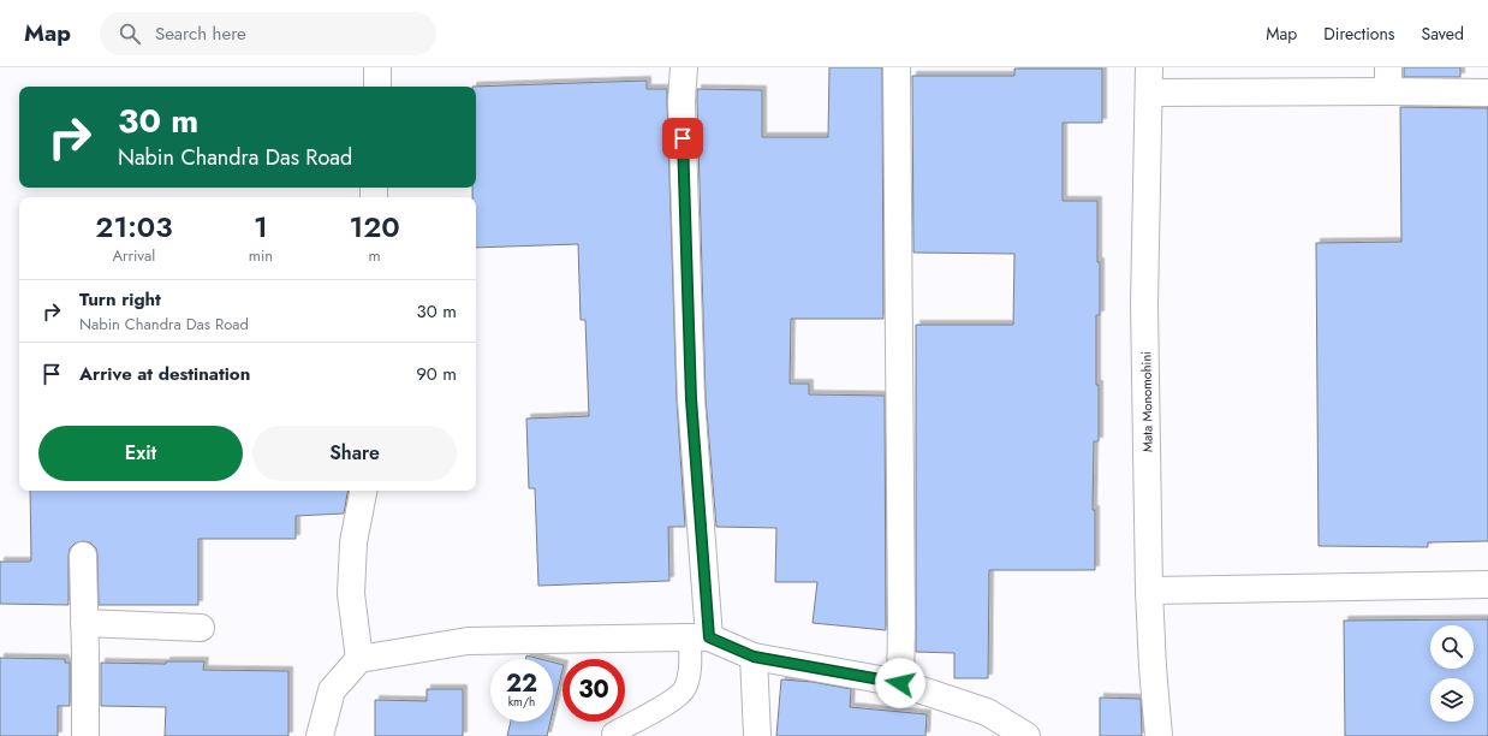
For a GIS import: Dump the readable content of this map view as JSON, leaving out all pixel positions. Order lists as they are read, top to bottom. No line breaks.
{"streets":{"street":["Mata Monomohini"]},"page":{"header":"Map","search":"Search here","nav":["Map","Directions","Saved"],"turn":["30 m","Nabin Chandra Das Road"],"eta":["21:03","Arrival","1","min","120","m"],"list":[{"name":"Turn right","note":"Nabin Chandra Das Road","value":"30 m"},{"name":"Arrive at destination","value":"90 m"}],"buttons":["Exit","Share"],"speed":"22 km/h","limit":"30"}}
